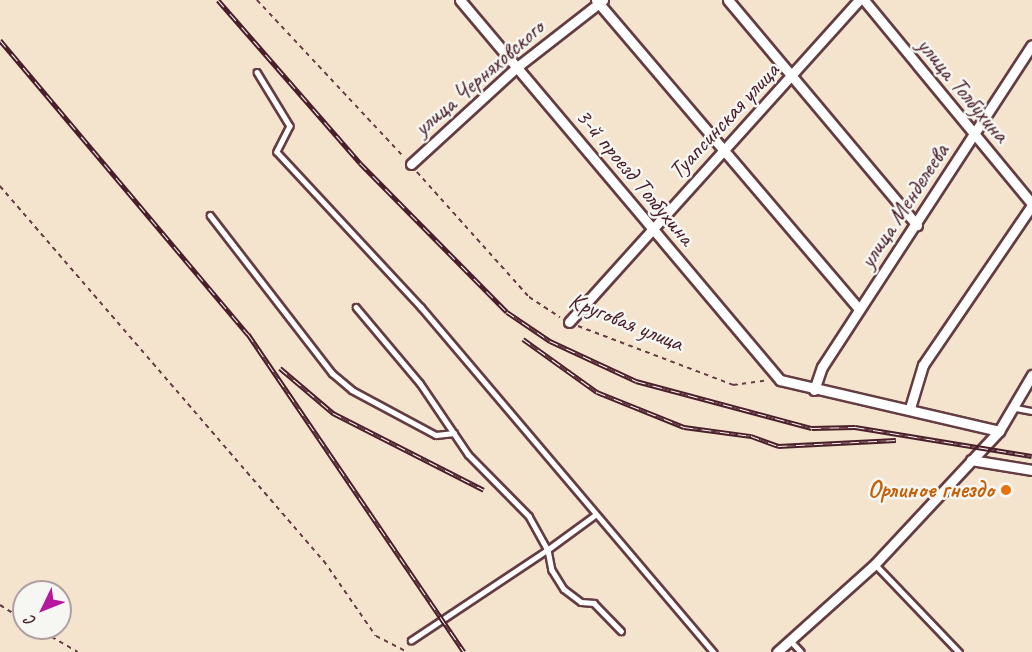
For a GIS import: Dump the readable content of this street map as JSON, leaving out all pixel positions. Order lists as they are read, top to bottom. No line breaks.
{"streets":{"street":["улица Черняховского","улица Толбухина","Туапсинская улица","3-й проезд Толбухина","улица Менделеева"],"path":["Круговая улица"]},"crossings":[["улица Черняховского","3-й проезд Толбухина"],["улица Черняховского","Круговая улица"],["улица Толбухина","улица Менделеева"],["Туапсинская улица","3-й проезд Толбухина"],["Туапсинская улица","Круговая улица"],["3-й проезд Толбухина","Круговая улица"]],"places":["Орлиное гнездо"],"north":"bottom left"}
